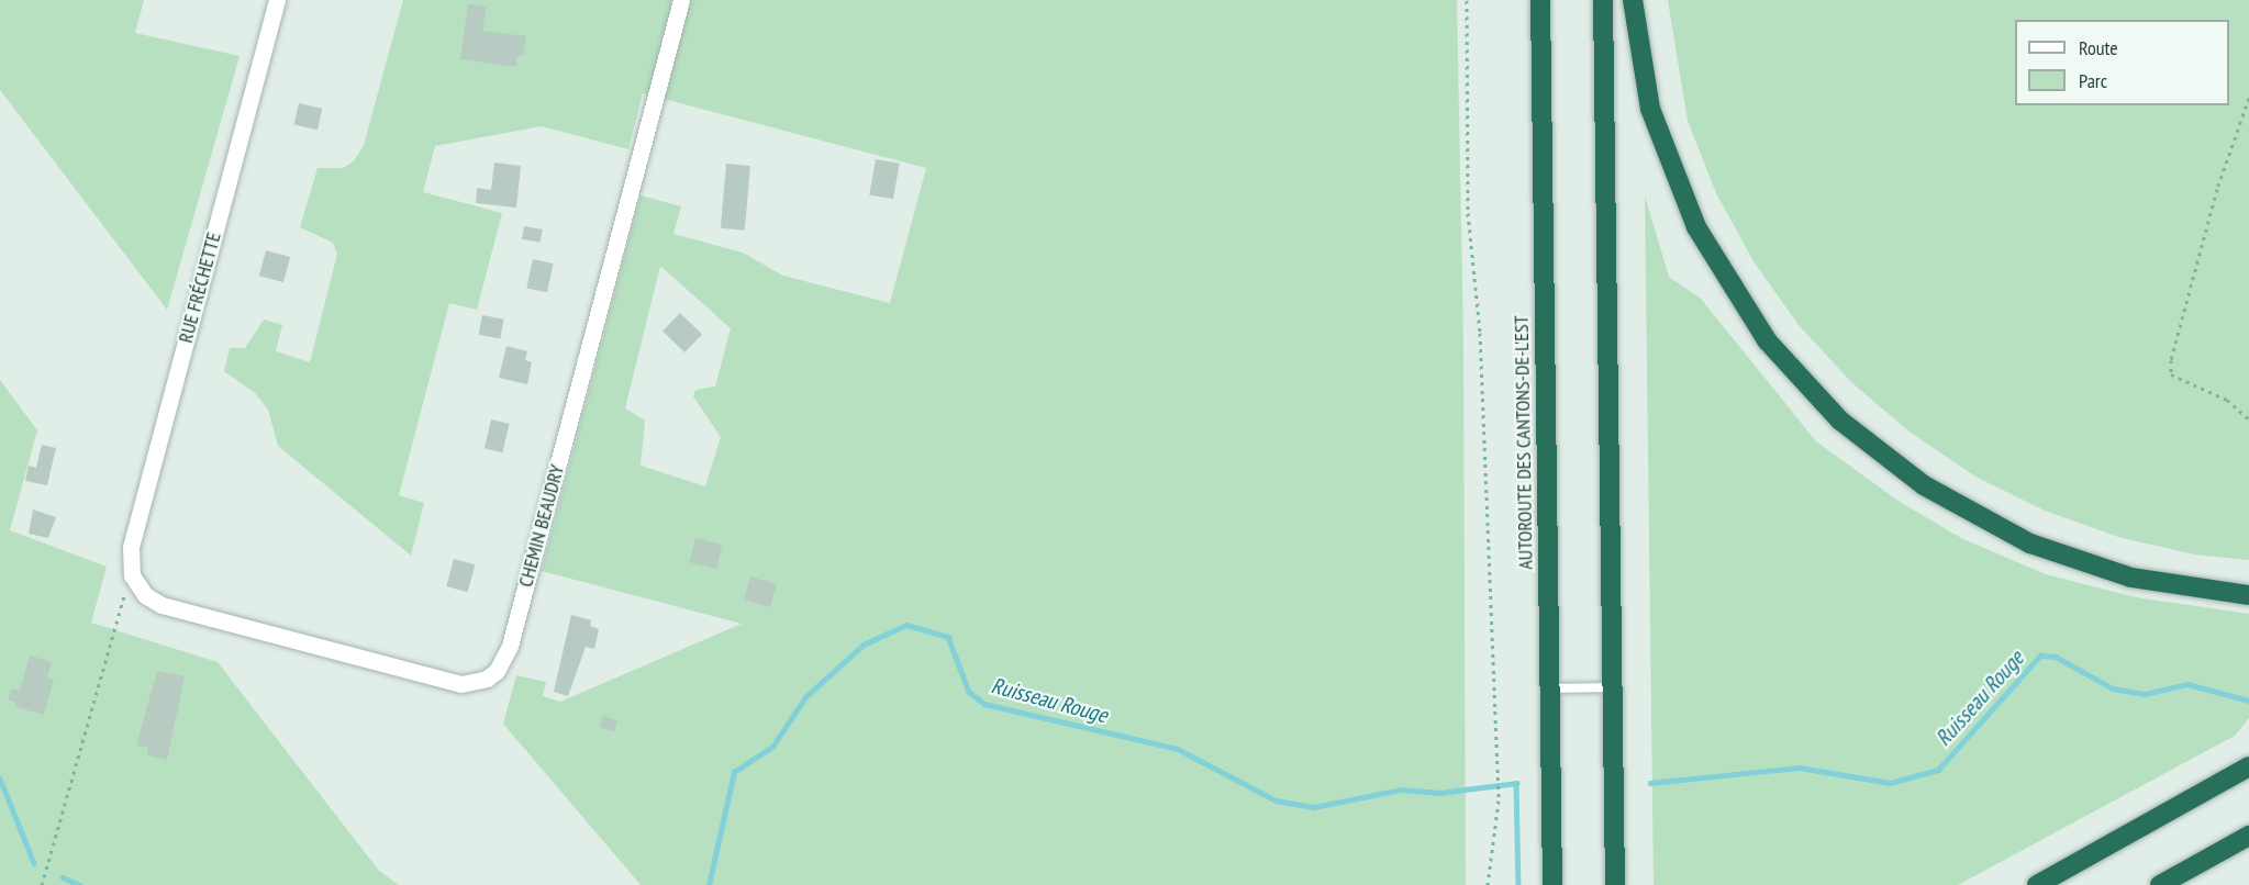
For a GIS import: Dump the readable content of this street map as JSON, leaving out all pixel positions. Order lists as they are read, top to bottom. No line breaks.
{"streets":{"highway":["AUTOROUTE DES CANTONS-DE-L'EST"],"street":["RUE FRÉCHETTE","CHEMIN BEAUDRY"]},"crossings":[["RUE FRÉCHETTE","CHEMIN BEAUDRY"]],"water":["Ruisseau Rouge"],"legend":["Route","Parc"]}
